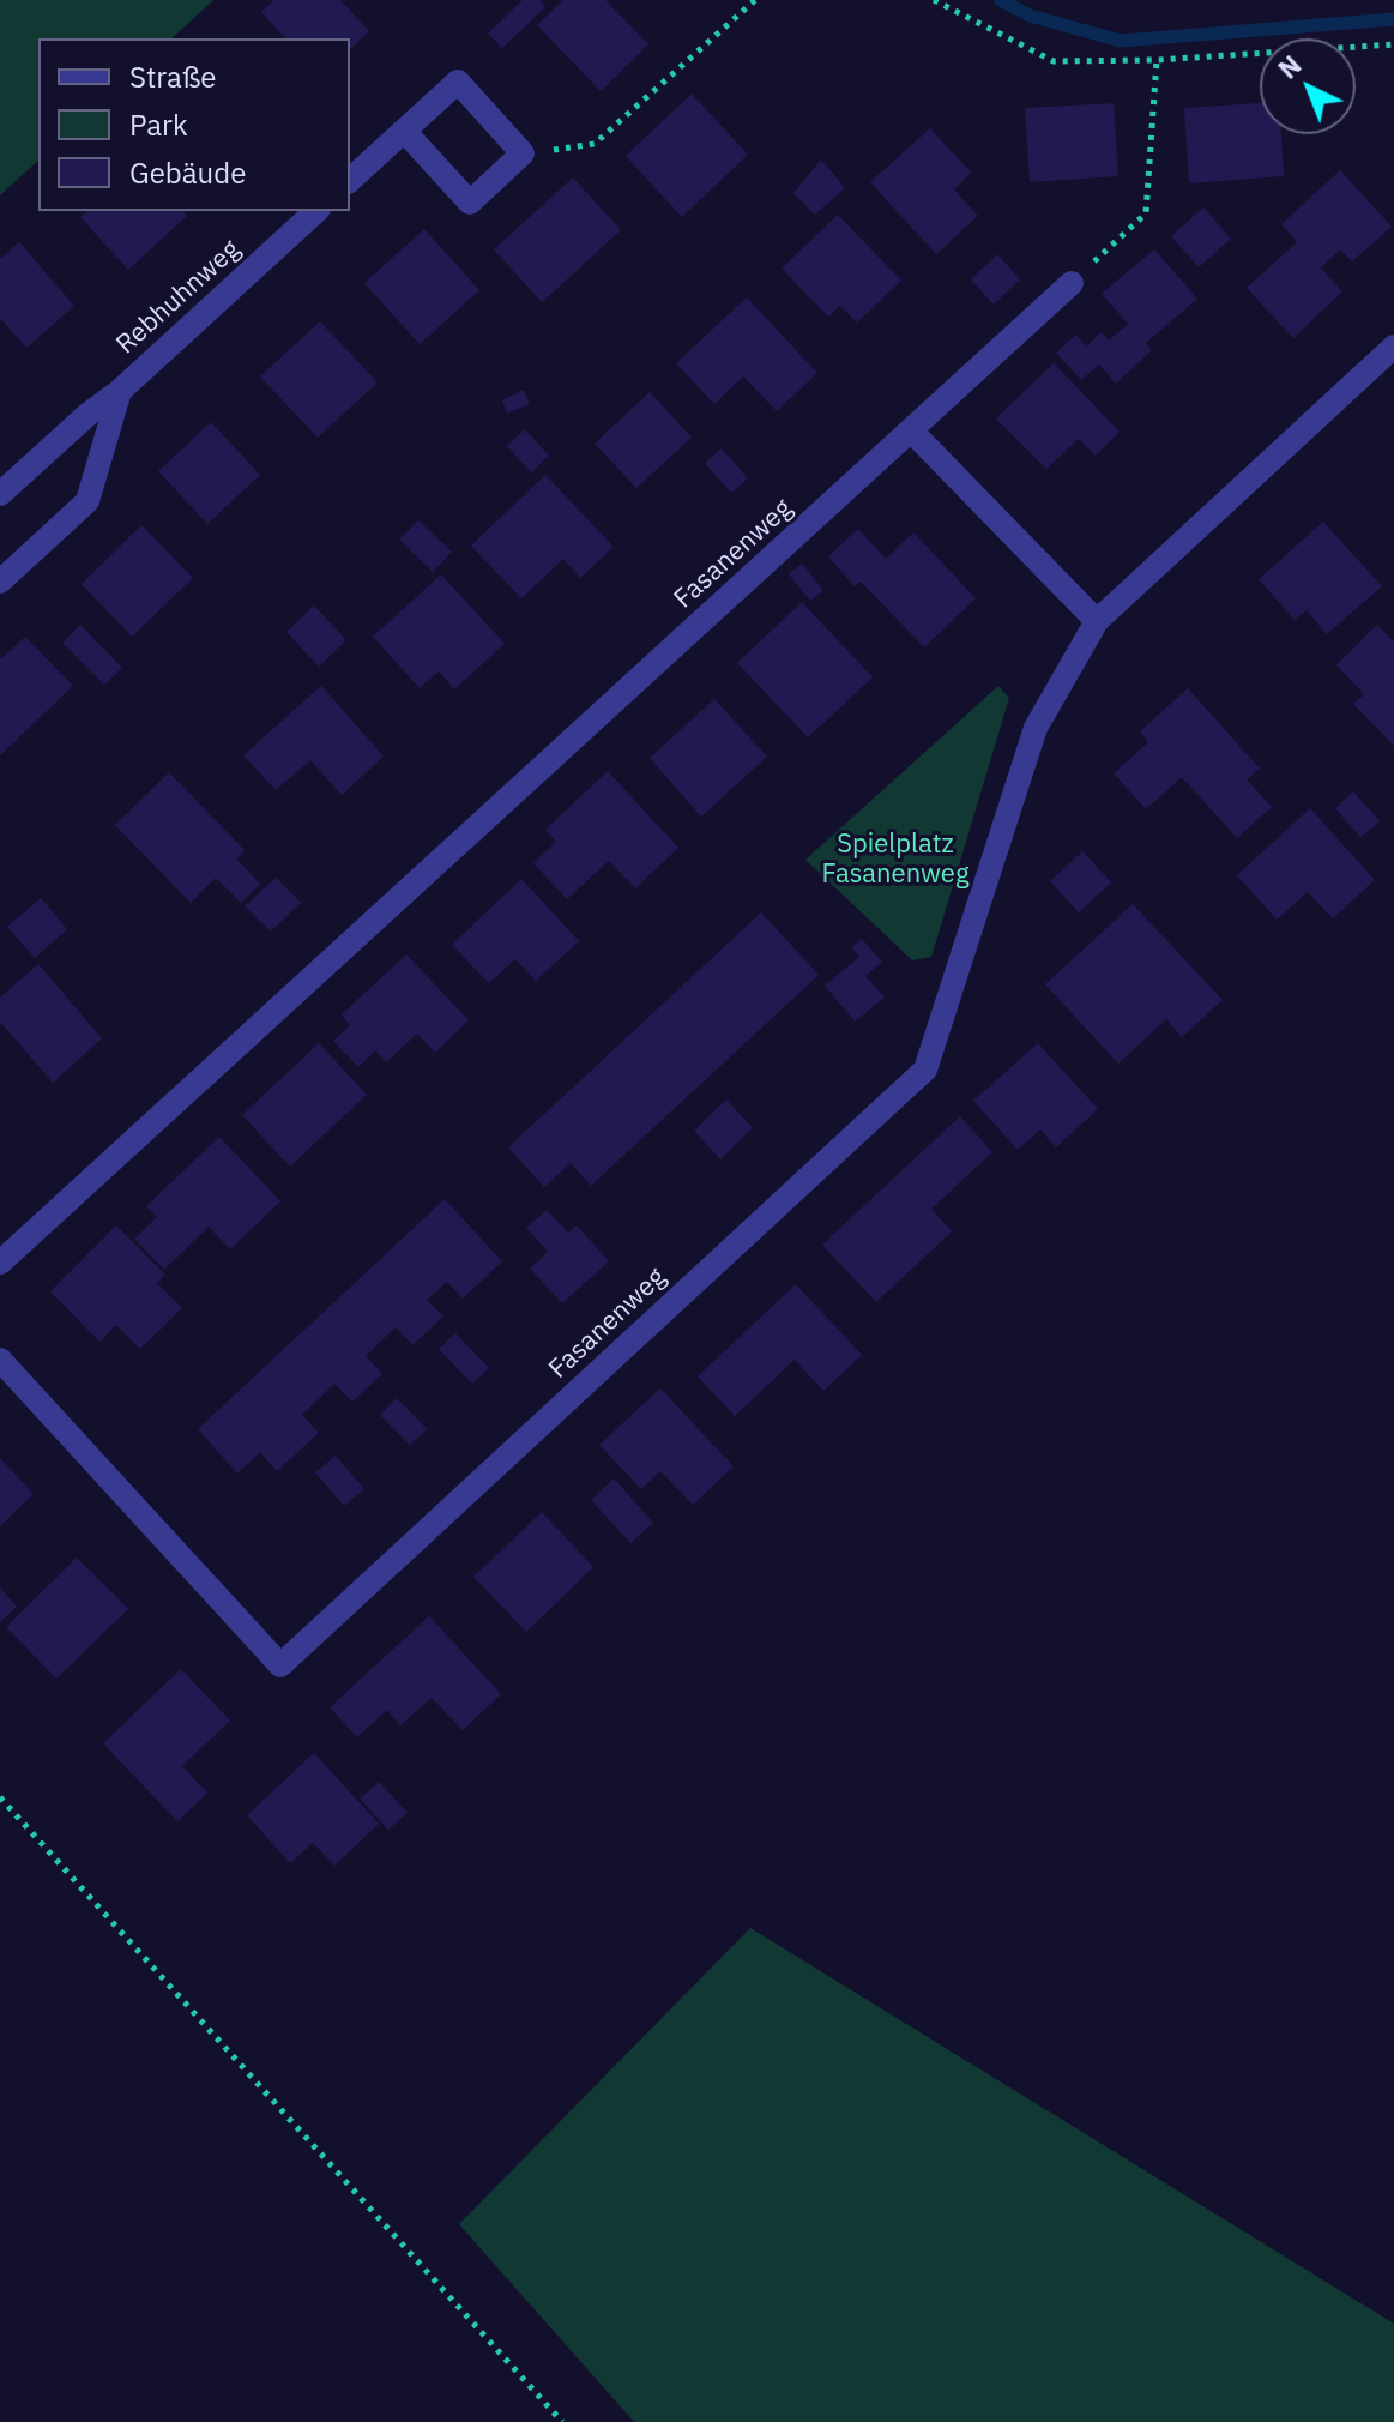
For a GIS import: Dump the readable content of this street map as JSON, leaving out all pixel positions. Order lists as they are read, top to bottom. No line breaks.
{"streets":{"street":["Rebhuhnweg","Fasanenweg"]},"parks":["Spielplatz Fasanenweg"],"legend":["Straße","Park","Gebäude"],"north":"top left"}
